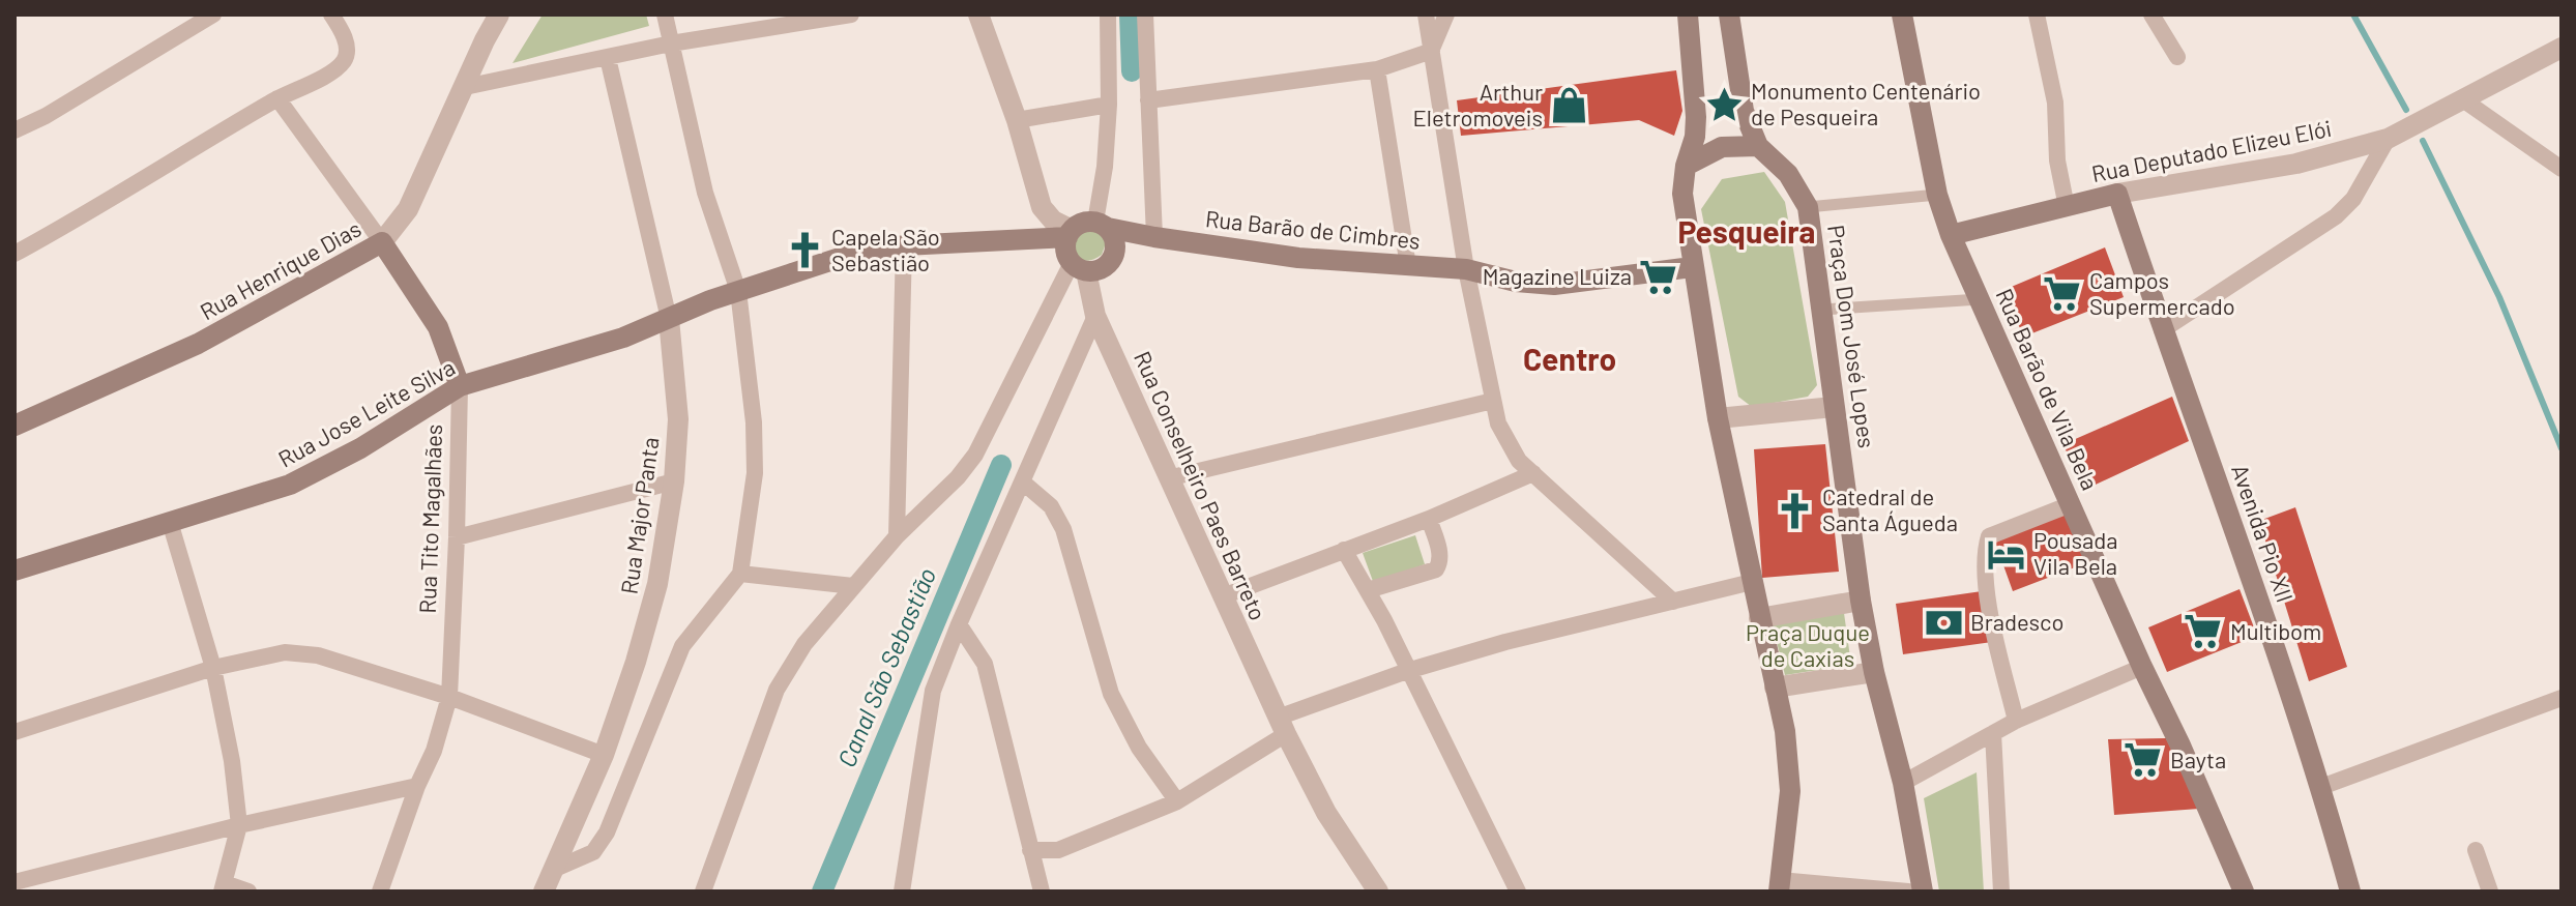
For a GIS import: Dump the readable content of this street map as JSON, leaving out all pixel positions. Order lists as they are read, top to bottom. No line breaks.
{"streets":{"main road":["Rua Deputado Elizeu Elói","Rua Barão de Cimbres","Rua Henrique Dias","Praça Dom José Lopes","Rua Barão de Vila Bela","Rua Jose Leite Silva","Rua Tito Magalhães","Avenida Pio XII"],"street":["Rua Conselheiro Paes Barreto","Rua Major Panta"]},"crossings":[["Rua Deputado Elizeu Elói","Rua Barão de Vila Bela"],["Rua Deputado Elizeu Elói","Avenida Pio XII"],["Rua Barão de Cimbres","Rua Jose Leite Silva"],["Rua Barão de Cimbres","Rua Conselheiro Paes Barreto"],["Rua Henrique Dias","Rua Tito Magalhães"],["Rua Jose Leite Silva","Rua Conselheiro Paes Barreto"],["Rua Jose Leite Silva","Rua Major Panta"],["Rua Jose Leite Silva","Rua Tito Magalhães"]],"districts":["Pesqueira","Centro"],"water":["Canal São Sebastião"],"parks":["Praça Duque de Caxias"],"places":{"place":["Monumento Centenário de Pesqueira"],"shop":["Arthur Eletromoveis"],"church":["Capela São Sebastião","Catedral de Santa Águeda"],"supermarket":["Magazine Luiza","Campos Supermercado","Multibom","Bayta"],"hotel":["Pousada Vila Bela"],"bank":["Bradesco"]}}
